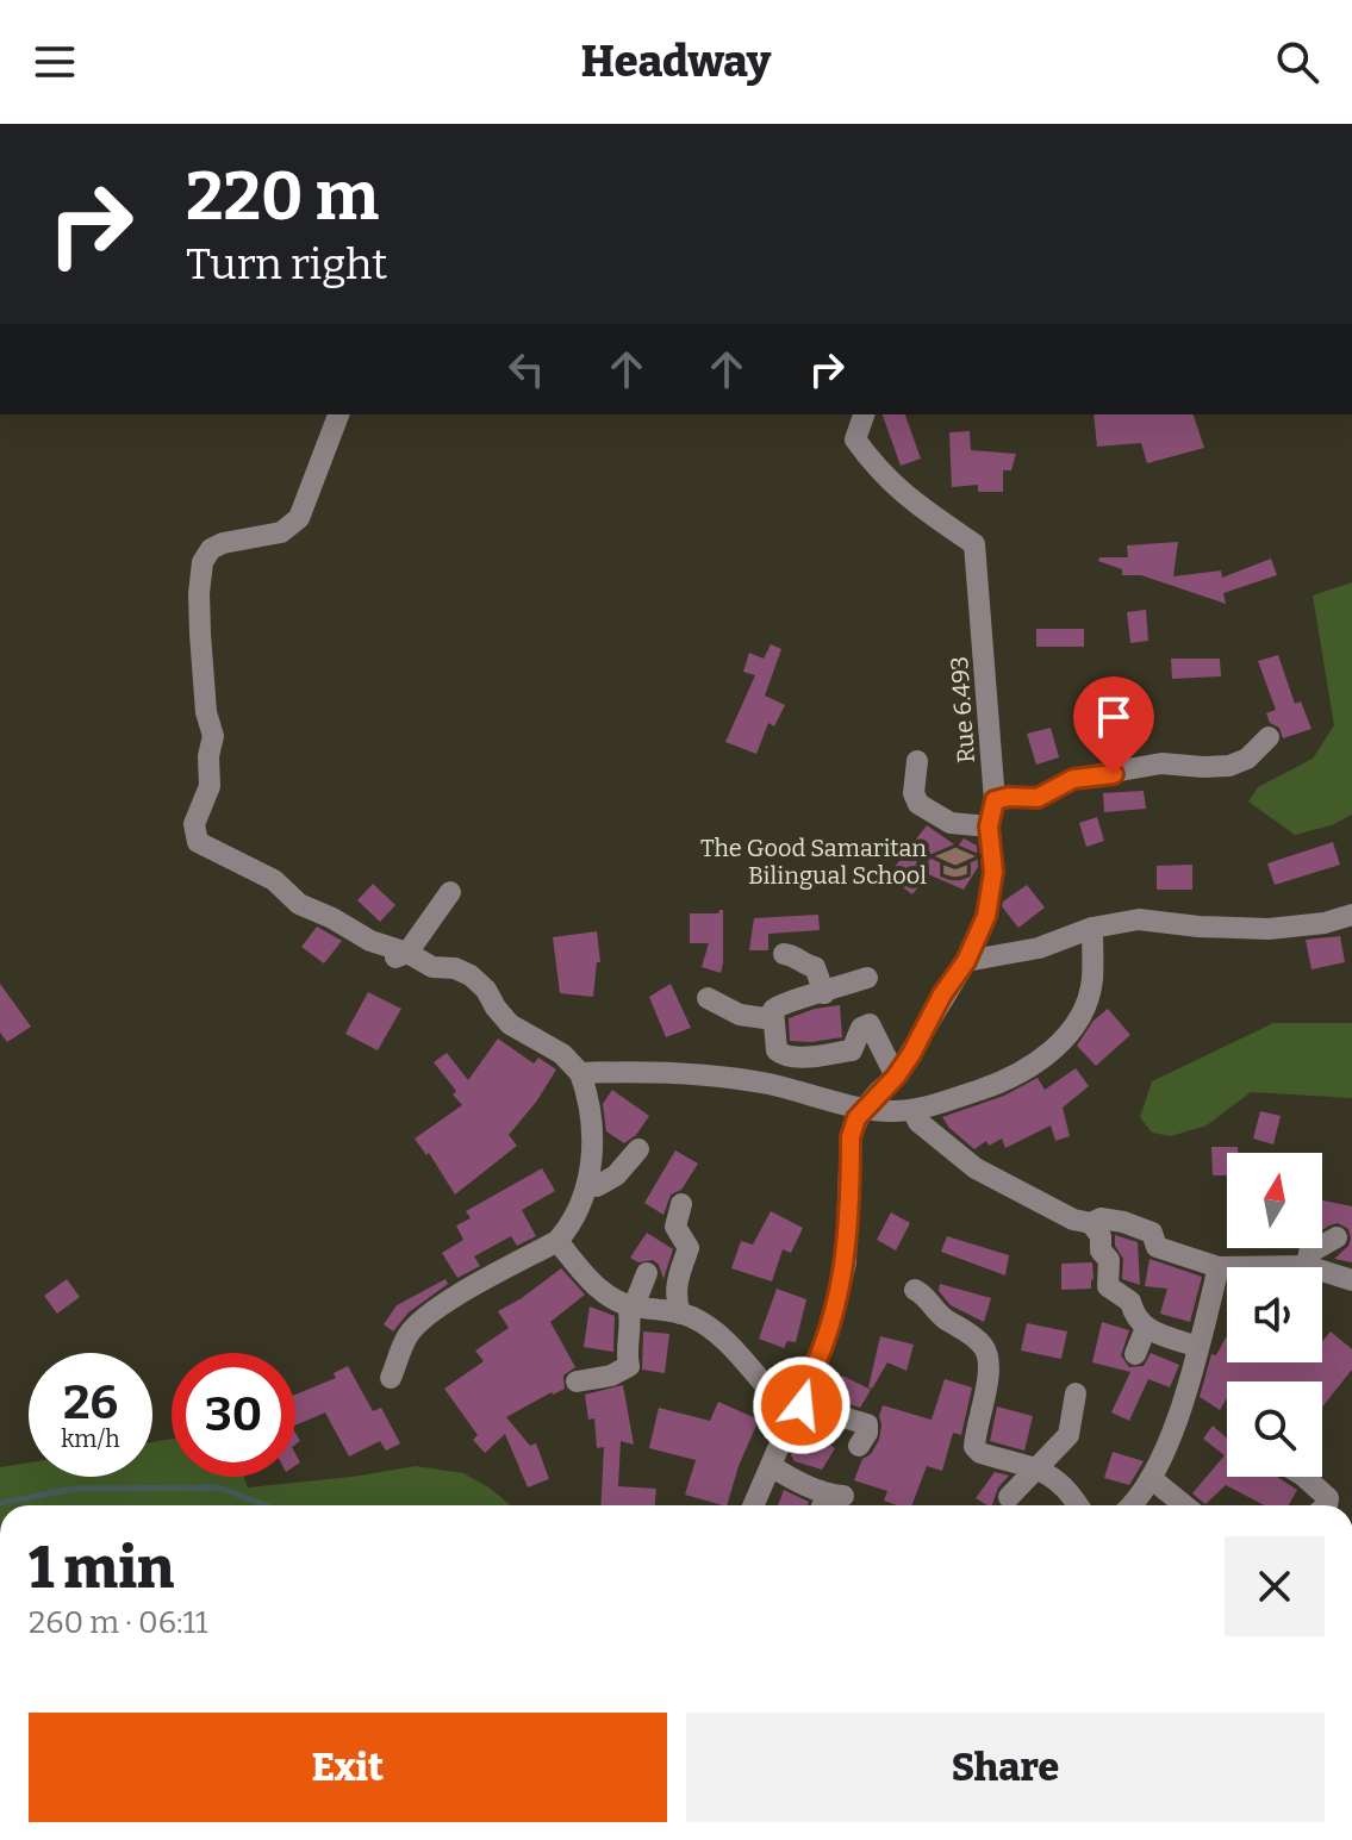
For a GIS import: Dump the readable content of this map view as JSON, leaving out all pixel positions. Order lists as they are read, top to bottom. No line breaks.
{"streets":{"street":["Rue 6.493"]},"places":{"school or university":["The Good Samaritan Bilingual School"]},"north":"top","page":{"header":"Headway","turn":["220 m","Turn right"],"speed":"26 km/h","limit":"30","heading":["1 min","260 m · 06:11"],"buttons":["Exit","Share"]}}
